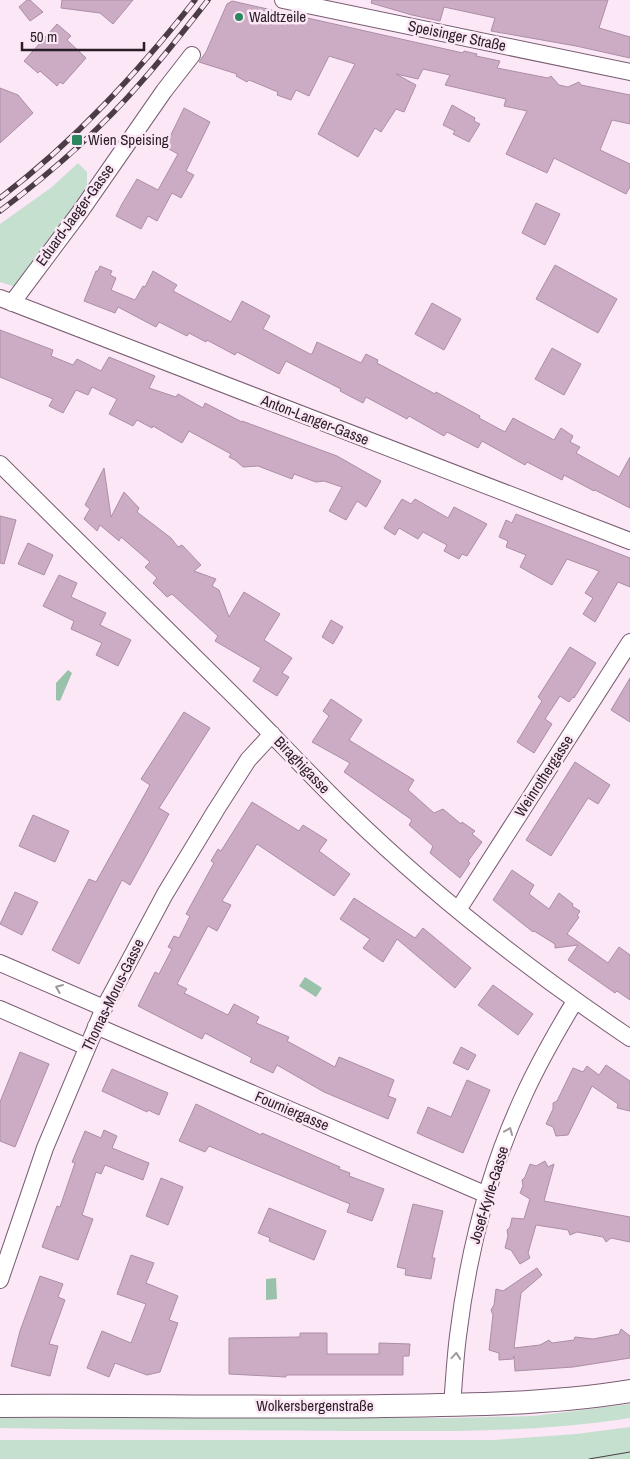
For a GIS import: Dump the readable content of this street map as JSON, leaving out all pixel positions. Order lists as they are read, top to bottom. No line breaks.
{"streets":{"street":["Speisinger Straße","Eduard-Jaeger-Gasse","Anton-Langer-Gasse","Biraghigasse","Weinrothergasse","Thomas-Morus-Gasse","Fourniergasse","Josef-Kyrle-Gasse","Wolkersbergenstraße"]},"crossings":[["Eduard-Jaeger-Gasse","Anton-Langer-Gasse"],["Biraghigasse","Weinrothergasse"],["Biraghigasse","Thomas-Morus-Gasse"],["Biraghigasse","Josef-Kyrle-Gasse"],["Thomas-Morus-Gasse","Fourniergasse"],["Fourniergasse","Josef-Kyrle-Gasse"],["Josef-Kyrle-Gasse","Wolkersbergenstraße"]],"one_way":["Josef-Kyrle-Gasse"],"places":{"other":["Waldtzeile"],"transit":["Wien Speising"]},"scale_bar":"50 m"}
